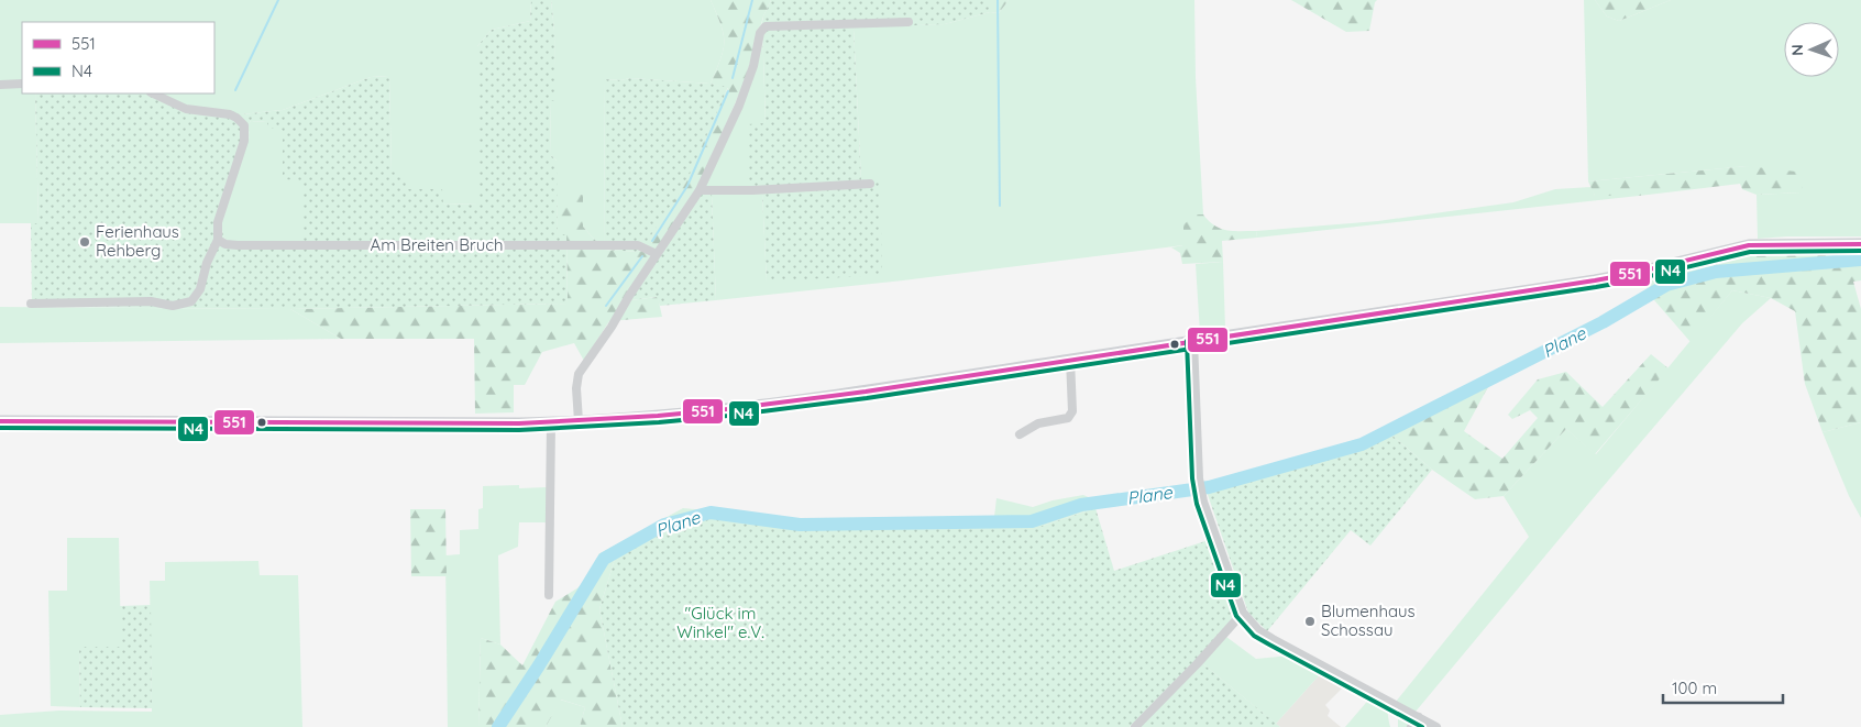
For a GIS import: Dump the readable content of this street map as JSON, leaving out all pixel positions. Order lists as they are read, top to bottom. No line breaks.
{"streets":{"street":["Am Breiten Bruch"]},"water":["Plane"],"parks":["\"Glück im Winkel\" e.V."],"places":["Ferienhaus Rehberg","Blumenhaus Schossau"],"lines":["transit line 551","transit line N4"],"legend":["551","N4"],"scale_bar":"100 m","north":"left"}
